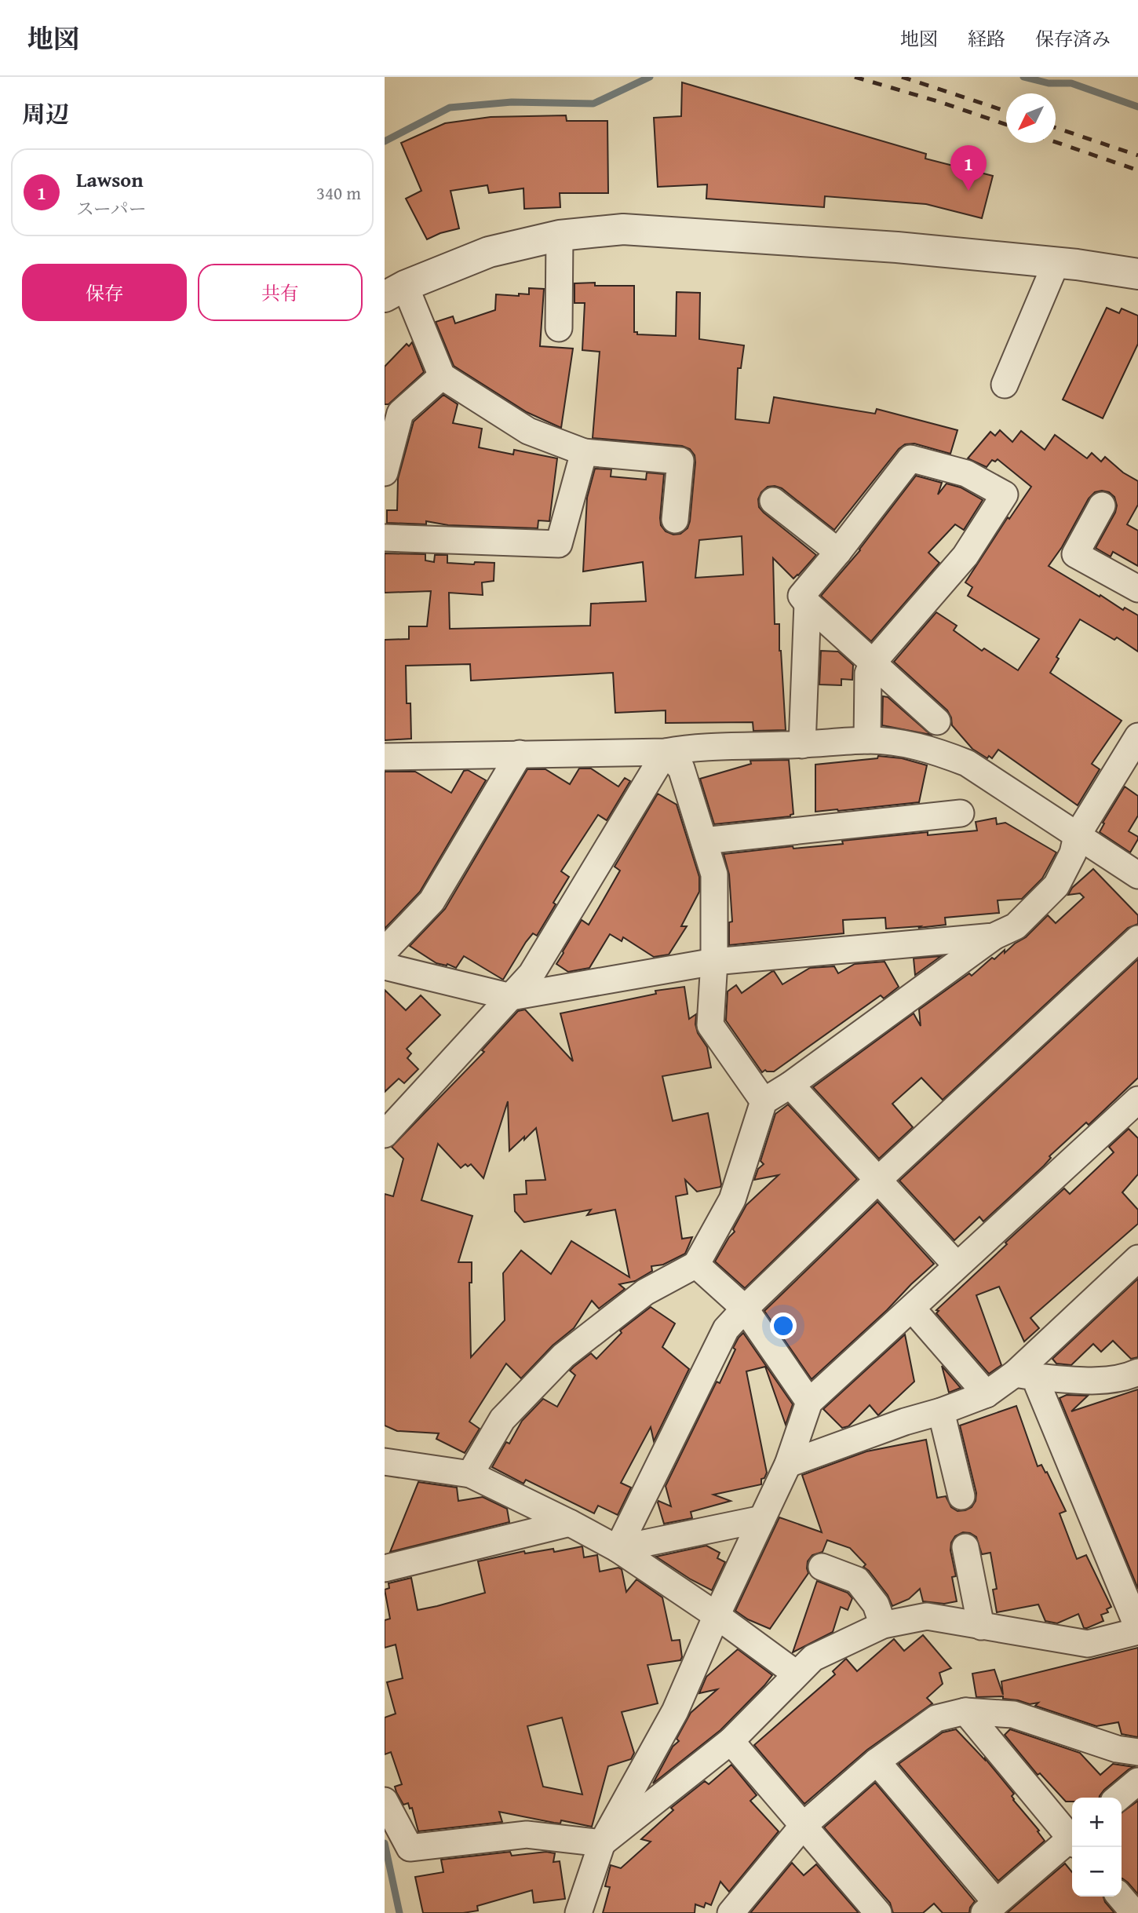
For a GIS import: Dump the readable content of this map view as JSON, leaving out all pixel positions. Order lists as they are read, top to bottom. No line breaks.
{"north":"bottom left","page":{"header":"地図","nav":["地図","経路","保存済み"],"heading":"周辺","pins":"1","list":[{"mark":"1","name":"Lawson","note":"スーパー","value":"340 m"}],"buttons":["保存","共有"],"map_buttons":["+","−"]}}
